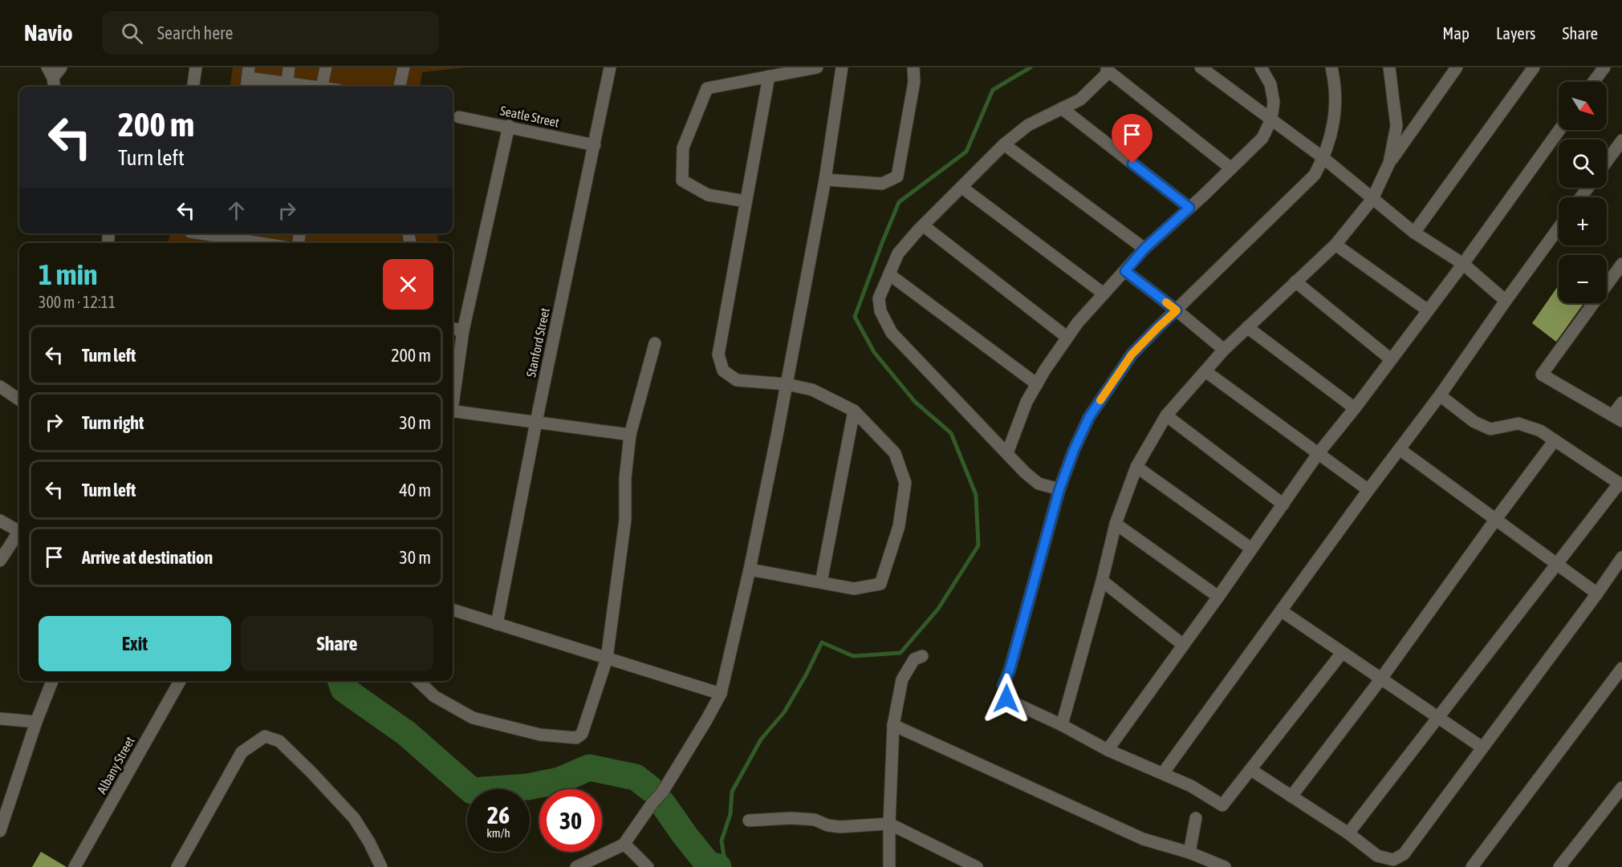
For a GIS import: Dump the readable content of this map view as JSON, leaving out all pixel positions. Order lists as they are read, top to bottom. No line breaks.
{"streets":{"street":["Seatle Street","Stanford Street","Albany Street"]},"crossings":[["Seatle Street","Stanford Street"]],"north":"bottom right","page":{"header":"Navio","search":"Search here","nav":["Map","Layers","Share"],"map_buttons":["+","−"],"turn":["200 m","Turn left"],"heading":["1 min","300 m · 12:11"],"list":[{"name":"Turn left","value":"200 m"},{"name":"Turn right","value":"30 m"},{"name":"Turn left","value":"40 m"},{"name":"Arrive at destination","value":"30 m"}],"buttons":["Exit","Share"],"speed":"26 km/h","limit":"30"}}
